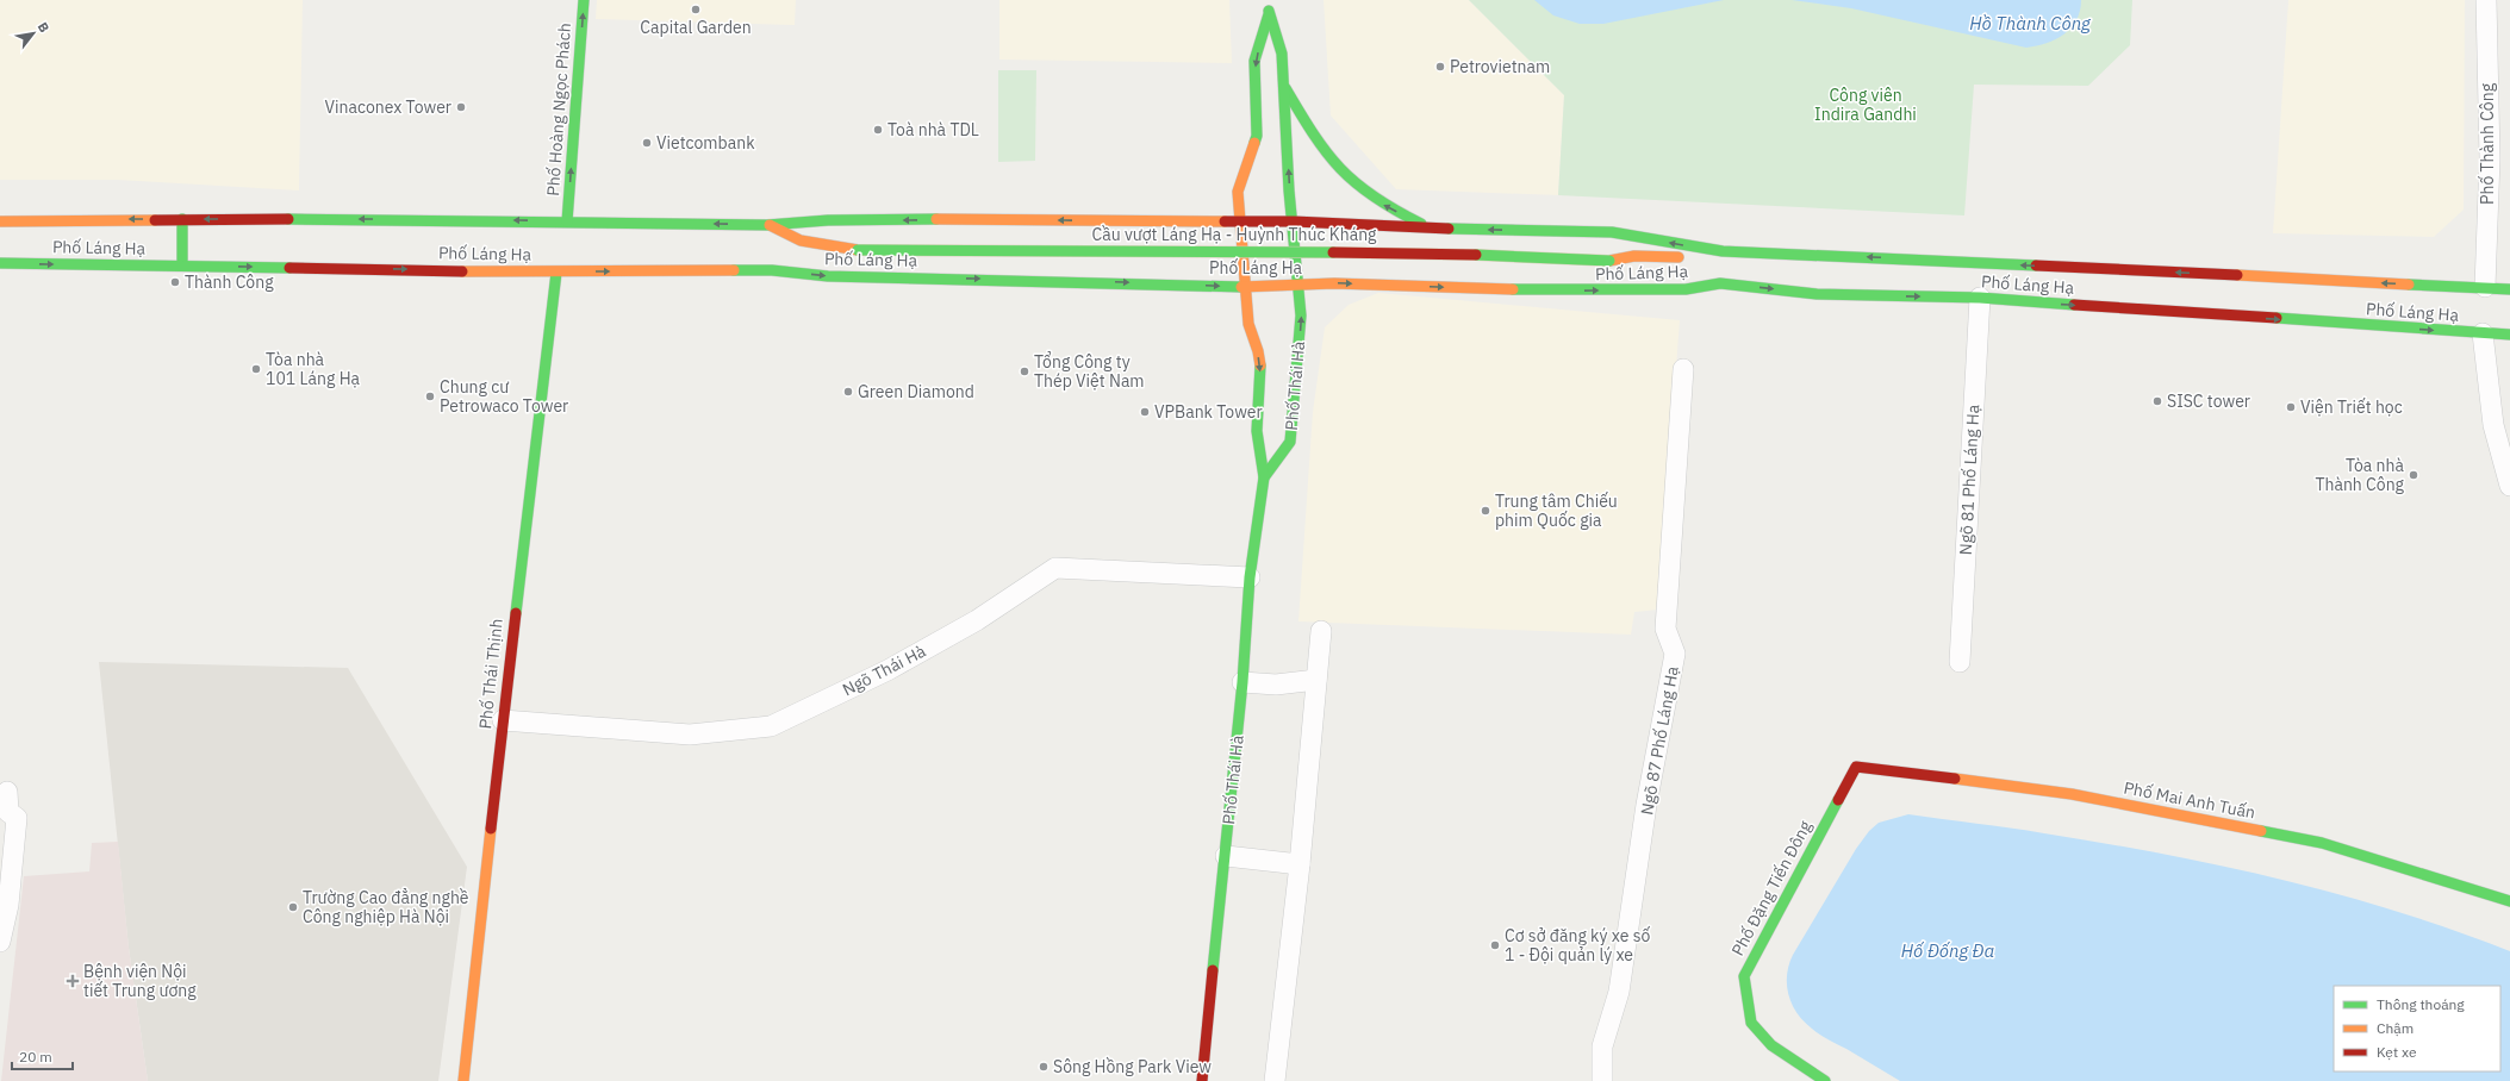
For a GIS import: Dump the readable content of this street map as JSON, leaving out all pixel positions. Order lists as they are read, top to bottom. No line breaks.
{"streets":{"main road":["Phố Hoàng Ngọc Phách","Cầu vượt Láng Hạ - Huỳnh Thúc Kháng","Phố Láng Hạ","Phố Thái Hà","Phố Thái Thịnh","Phố Mai Anh Tuấn","Phố Đặng Tiến Đông"],"street":["Phố Thành Công","Ngõ 81 Phố Láng Hạ","Ngõ Thái Hà","Ngõ 87 Phố Láng Hạ"]},"crossings":[["Phố Hoàng Ngọc Phách","Phố Láng Hạ"],["Phố Thành Công","Phố Láng Hạ"],["Cầu vượt Láng Hạ - Huỳnh Thúc Kháng","Phố Láng Hạ"],["Phố Láng Hạ","Phố Thái Hà"],["Phố Láng Hạ","Ngõ 81 Phố Láng Hạ"],["Phố Láng Hạ","Phố Thái Thịnh"],["Phố Thái Hà","Ngõ Thái Hà"],["Ngõ Thái Hà","Phố Thái Thịnh"],["Phố Mai Anh Tuấn","Phố Đặng Tiến Đông"]],"one_way":["Phố Hoàng Ngọc Phách"],"water":["Hồ Thành Công","Hố Đống Đa"],"parks":["Công viên Indira Gandhi"],"places":{"other":["Capital Garden","Petrovietnam","Vinaconex Tower","Toà nhà TDL","Vietcombank","Thành Công","Tòa nhà 101 Láng Hạ","Tổng Công ty Thép Việt Nam","Green Diamond","Chung cư Petrowaco Tower","SISC tower","Viện Triết học","VPBank Tower","Tòa nhà Thành Công","Trung tâm Chiếu phim Quốc gia","Trường Cao đẳng nghề Công nghiệp Hà Nội","Cơ sở đăng ký xe số 1 - Đội quản lý xe","Sông Hồng Park View"],"health":["Bệnh viện Nội tiết Trung ương"]},"legend":["Thông thoáng","Chậm","Kẹt xe"],"scale_bar":"20 m","north":"top right"}
